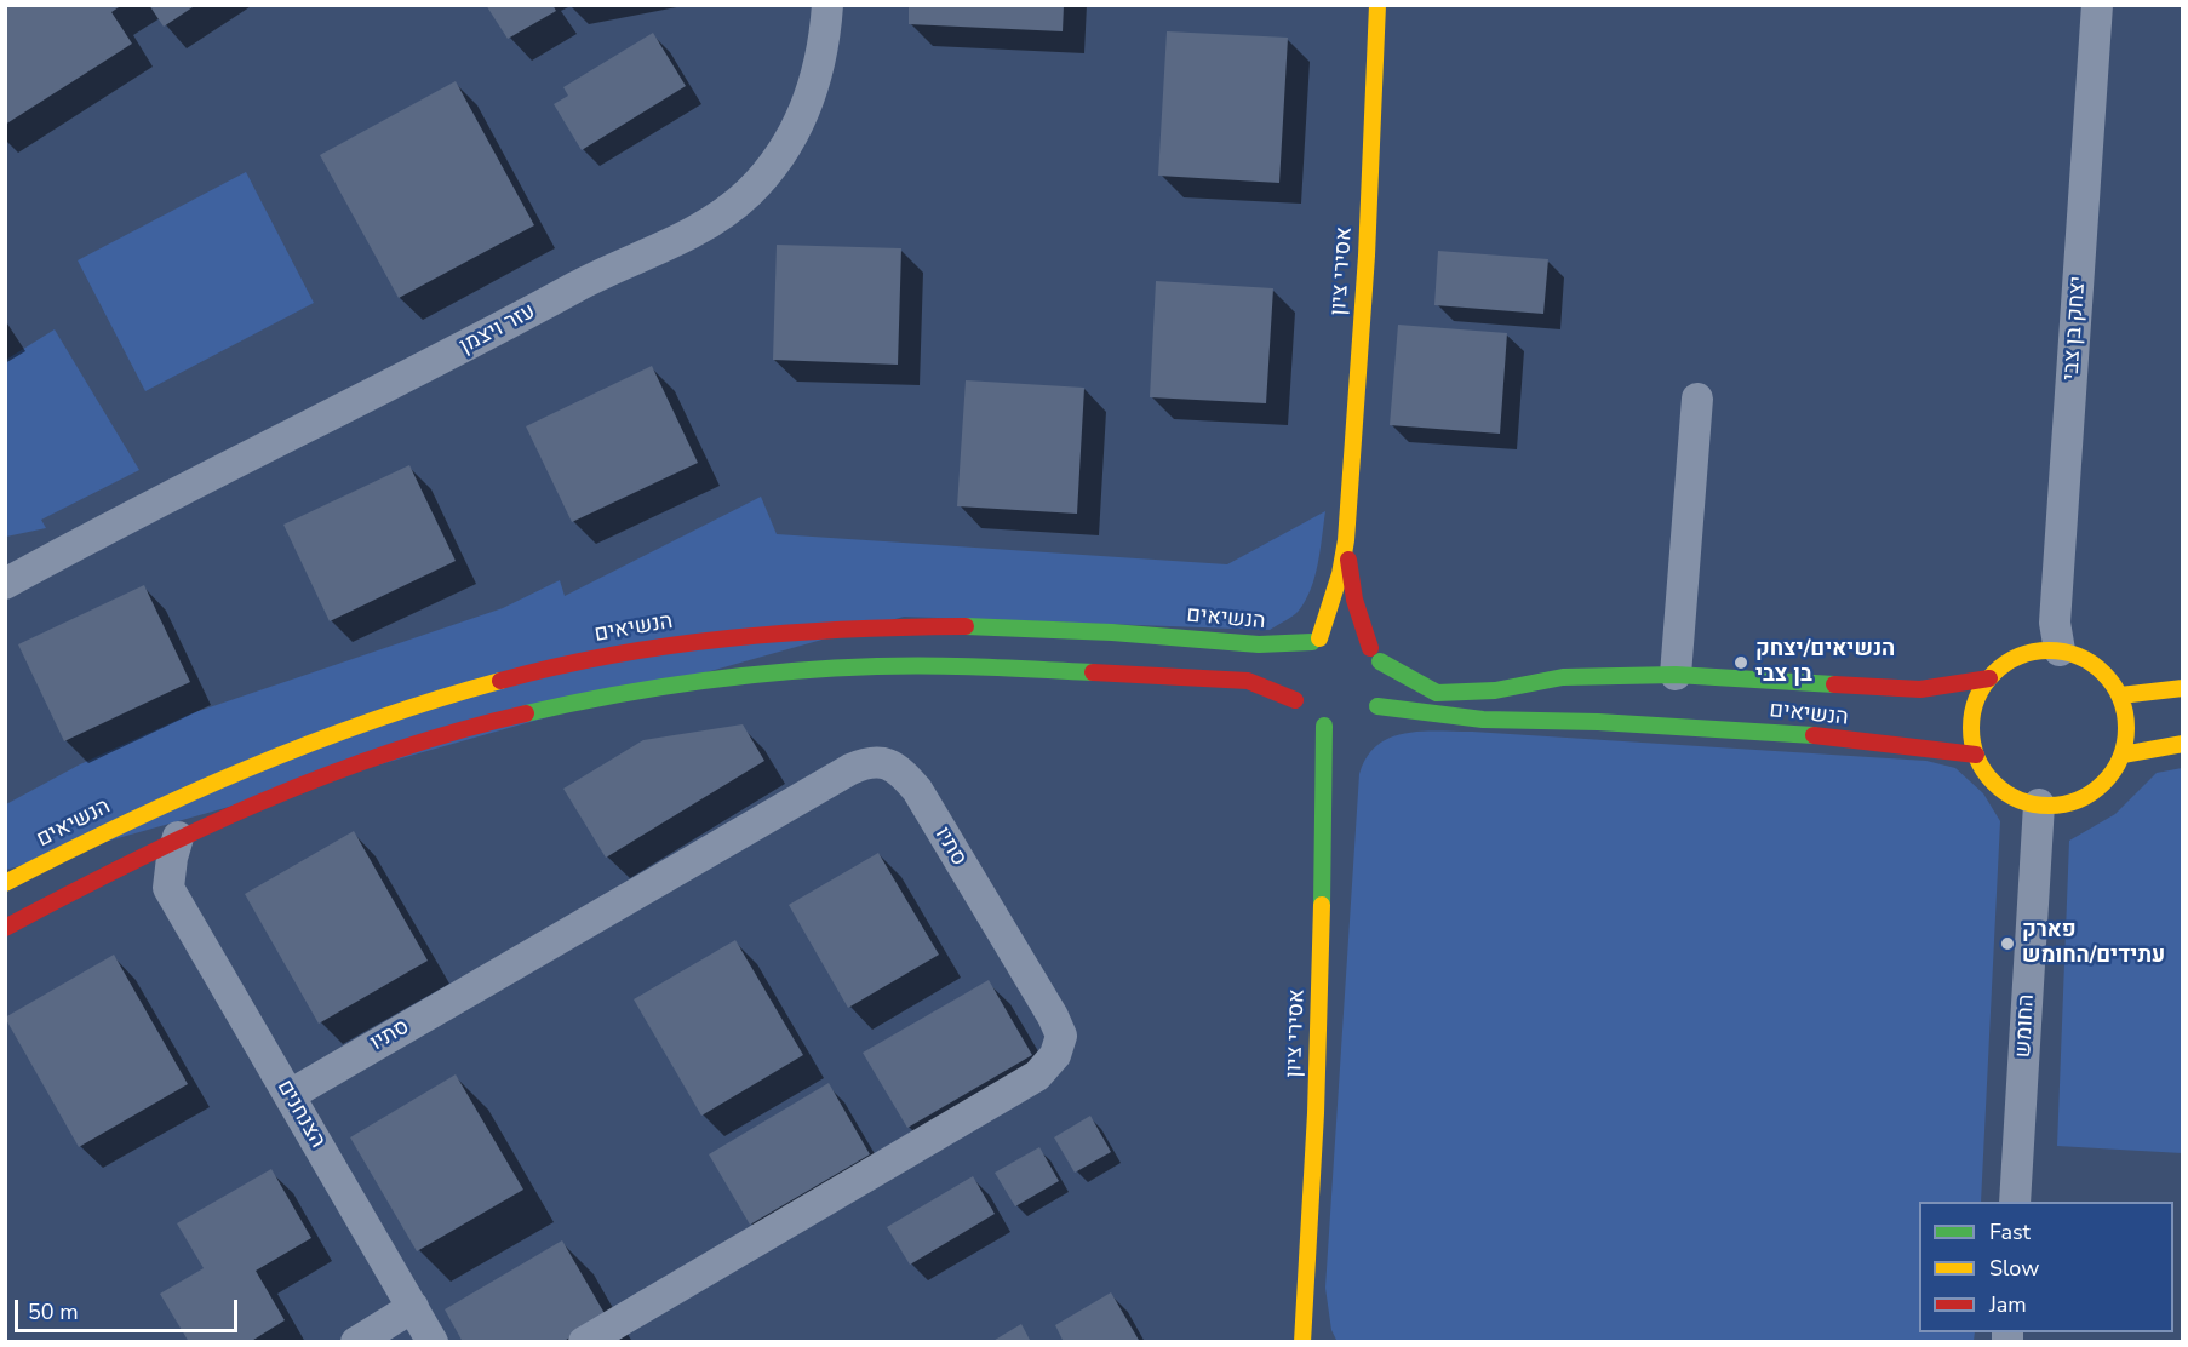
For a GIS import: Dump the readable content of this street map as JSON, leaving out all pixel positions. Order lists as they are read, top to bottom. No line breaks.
{"streets":{"street":["אסירי ציון","יצחק בן צבי","עזר ויצמן","הנשיאים","סתיו","החומש","הצנחנים"]},"crossings":[["אסירי ציון","הנשיאים"],["יצחק בן צבי","הנשיאים"],["יצחק בן צבי","החומש"],["הנשיאים","החומש"],["סתיו","הצנחנים"]],"places":["הנשיאים/יצחק בן צבי","פארק עתידים/החומש"],"legend":["Fast","Slow","Jam"],"scale_bar":"50 m"}
